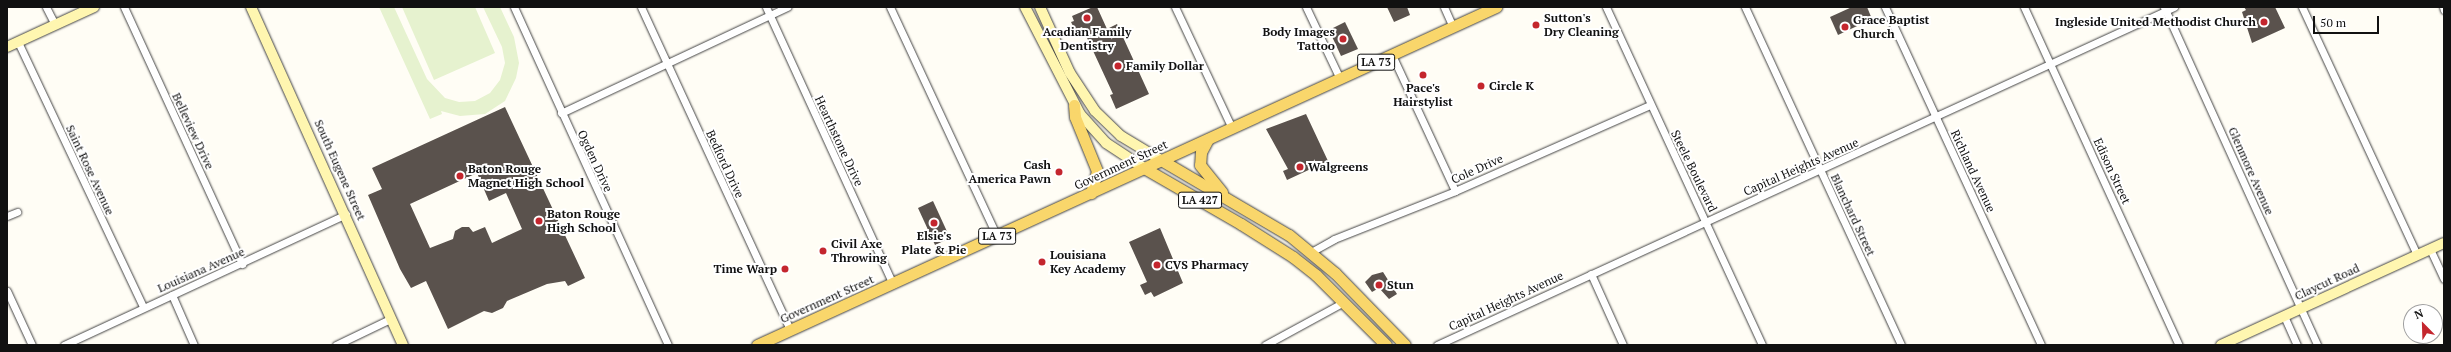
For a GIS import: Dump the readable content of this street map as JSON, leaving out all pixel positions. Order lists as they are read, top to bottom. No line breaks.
{"streets":{"main road":["LA 73","Government Street","LA 427"],"street":["Belleview Drive","Hearthstone Drive","Ogden Drive","Bedford Drive","Capital Heights Avenue","Cole Drive","Saint Rose Avenue","South Eugene Street","Steele Boulevard","Richland Avenue","Edison Street","Glenmore Avenue","Blanchard Street","Louisiana Avenue","Claycut Road"]},"crossings":[["Belleview Drive","Louisiana Avenue"],["Hearthstone Drive","Government Street"],["Bedford Drive","Government Street"],["Government Street","LA 427"],["Capital Heights Avenue","Steele Boulevard"],["Capital Heights Avenue","Richland Avenue"],["Capital Heights Avenue","Edison Street"],["Capital Heights Avenue","Glenmore Avenue"],["Capital Heights Avenue","Blanchard Street"],["Cole Drive","Steele Boulevard"],["Cole Drive","LA 427"],["Saint Rose Avenue","Louisiana Avenue"],["South Eugene Street","Louisiana Avenue"],["Glenmore Avenue","Claycut Road"]],"places":["Acadian Family Dentistry","Ingleside United Methodist Church","Sutton's Dry Cleaning","Grace Baptist Church","Body Images Tattoo","Family Dollar","Pace's Hairstylist","Circle K","Walgreens","Cash America Pawn","Baton Rouge Magnet High School","Baton Rouge High School","Elsie's Plate & Pie","Civil Axe Throwing","Louisiana Key Academy","CVS Pharmacy","Time Warp","Stun"],"scale_bar":"50 m","north":"top left"}
